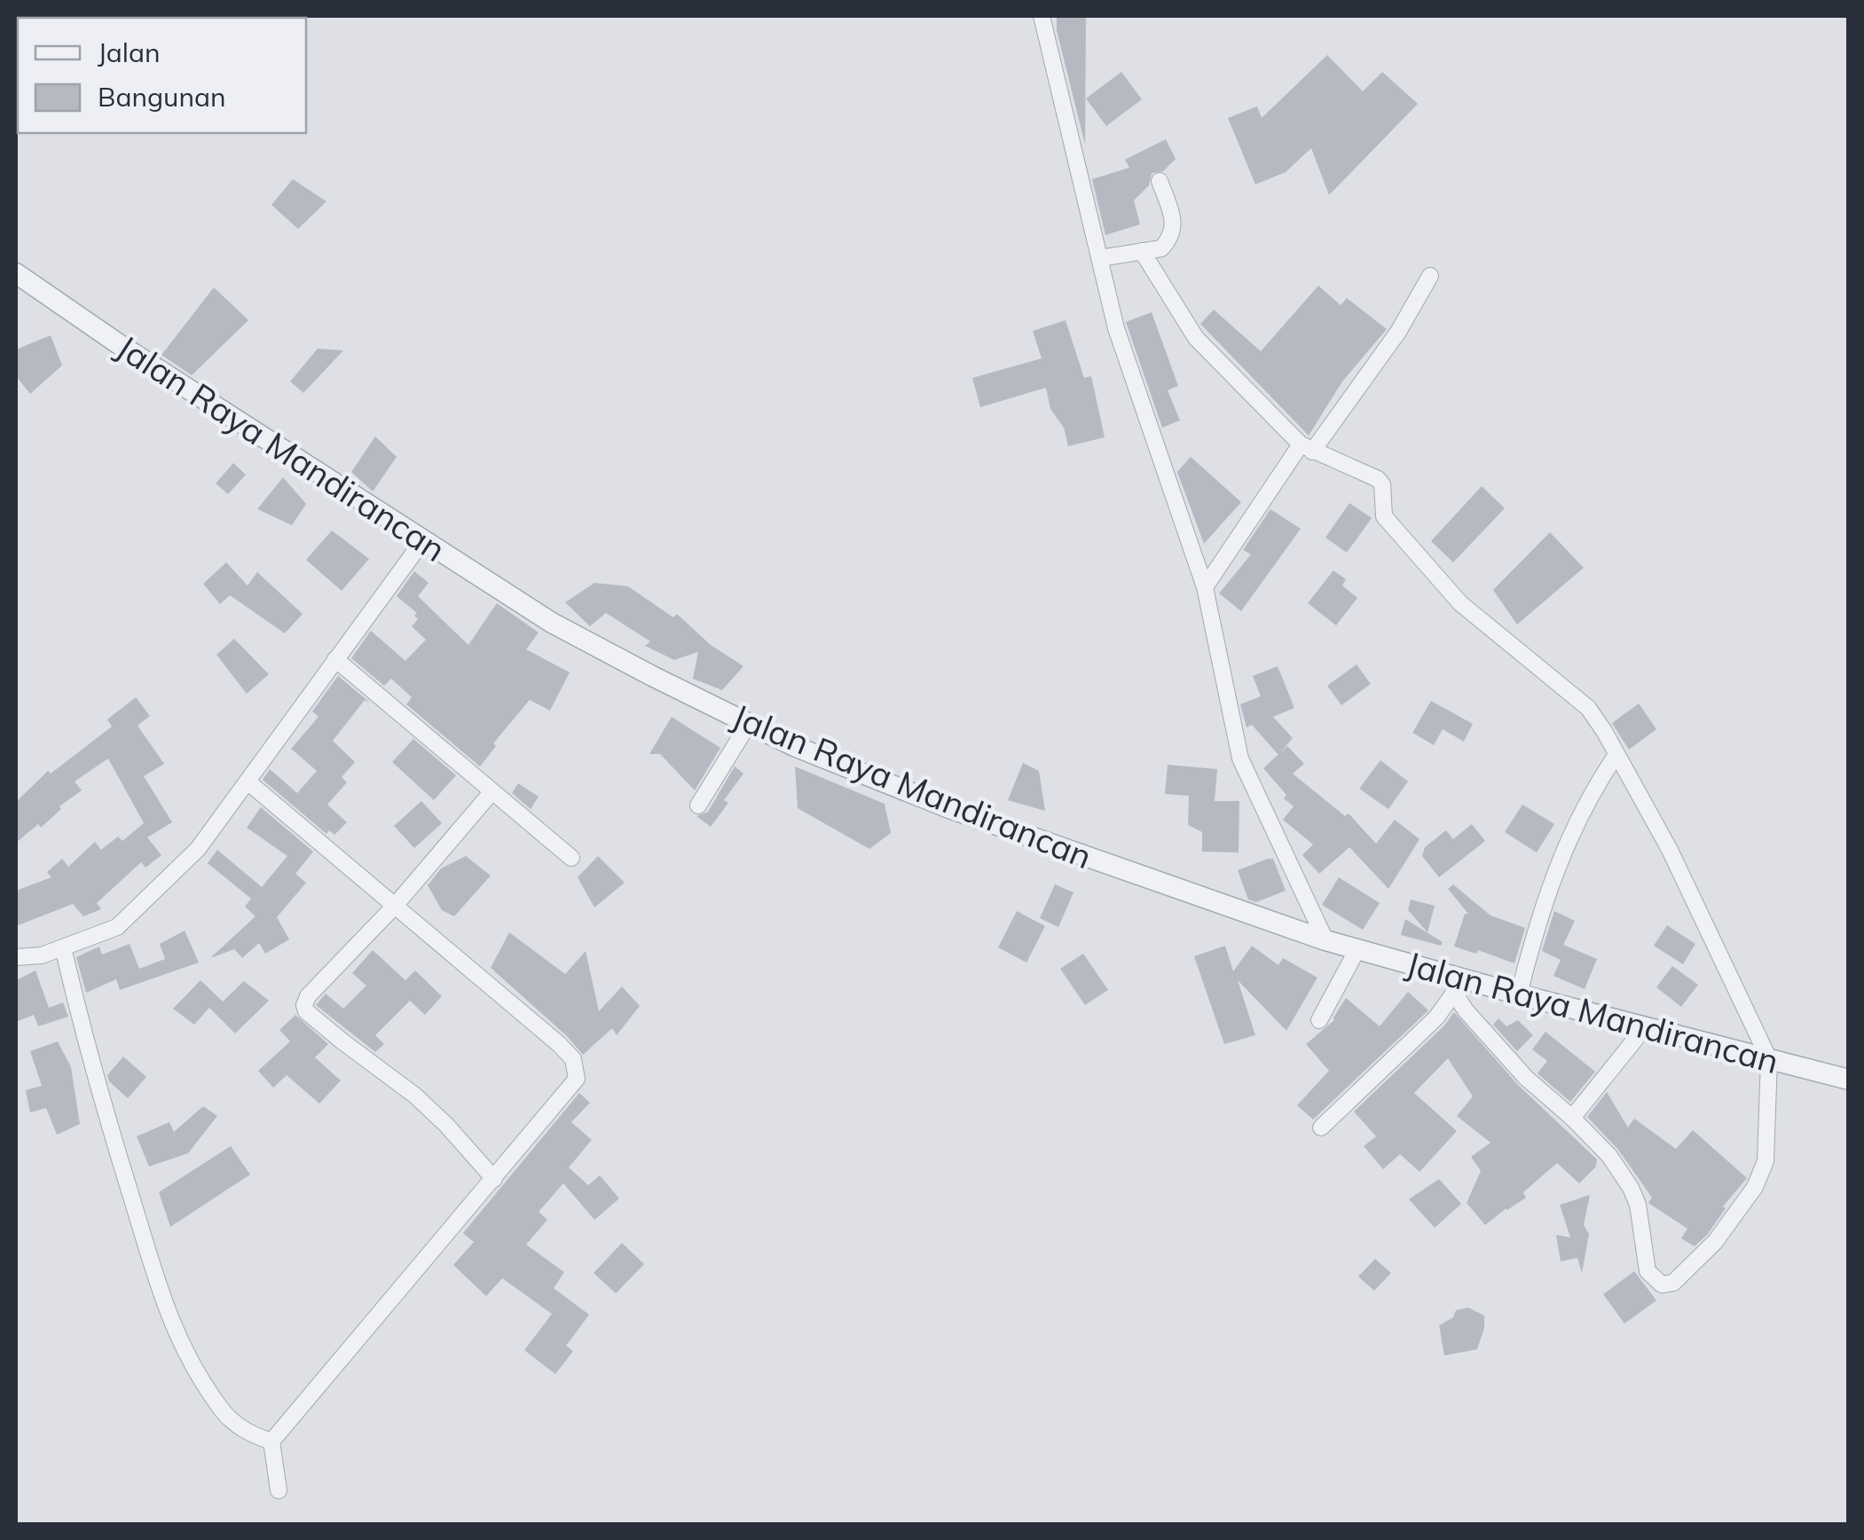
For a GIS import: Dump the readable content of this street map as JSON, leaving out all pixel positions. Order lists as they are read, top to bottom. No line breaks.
{"streets":{"street":["Jalan Raya Mandirancan"]},"legend":["Jalan","Bangunan"]}
